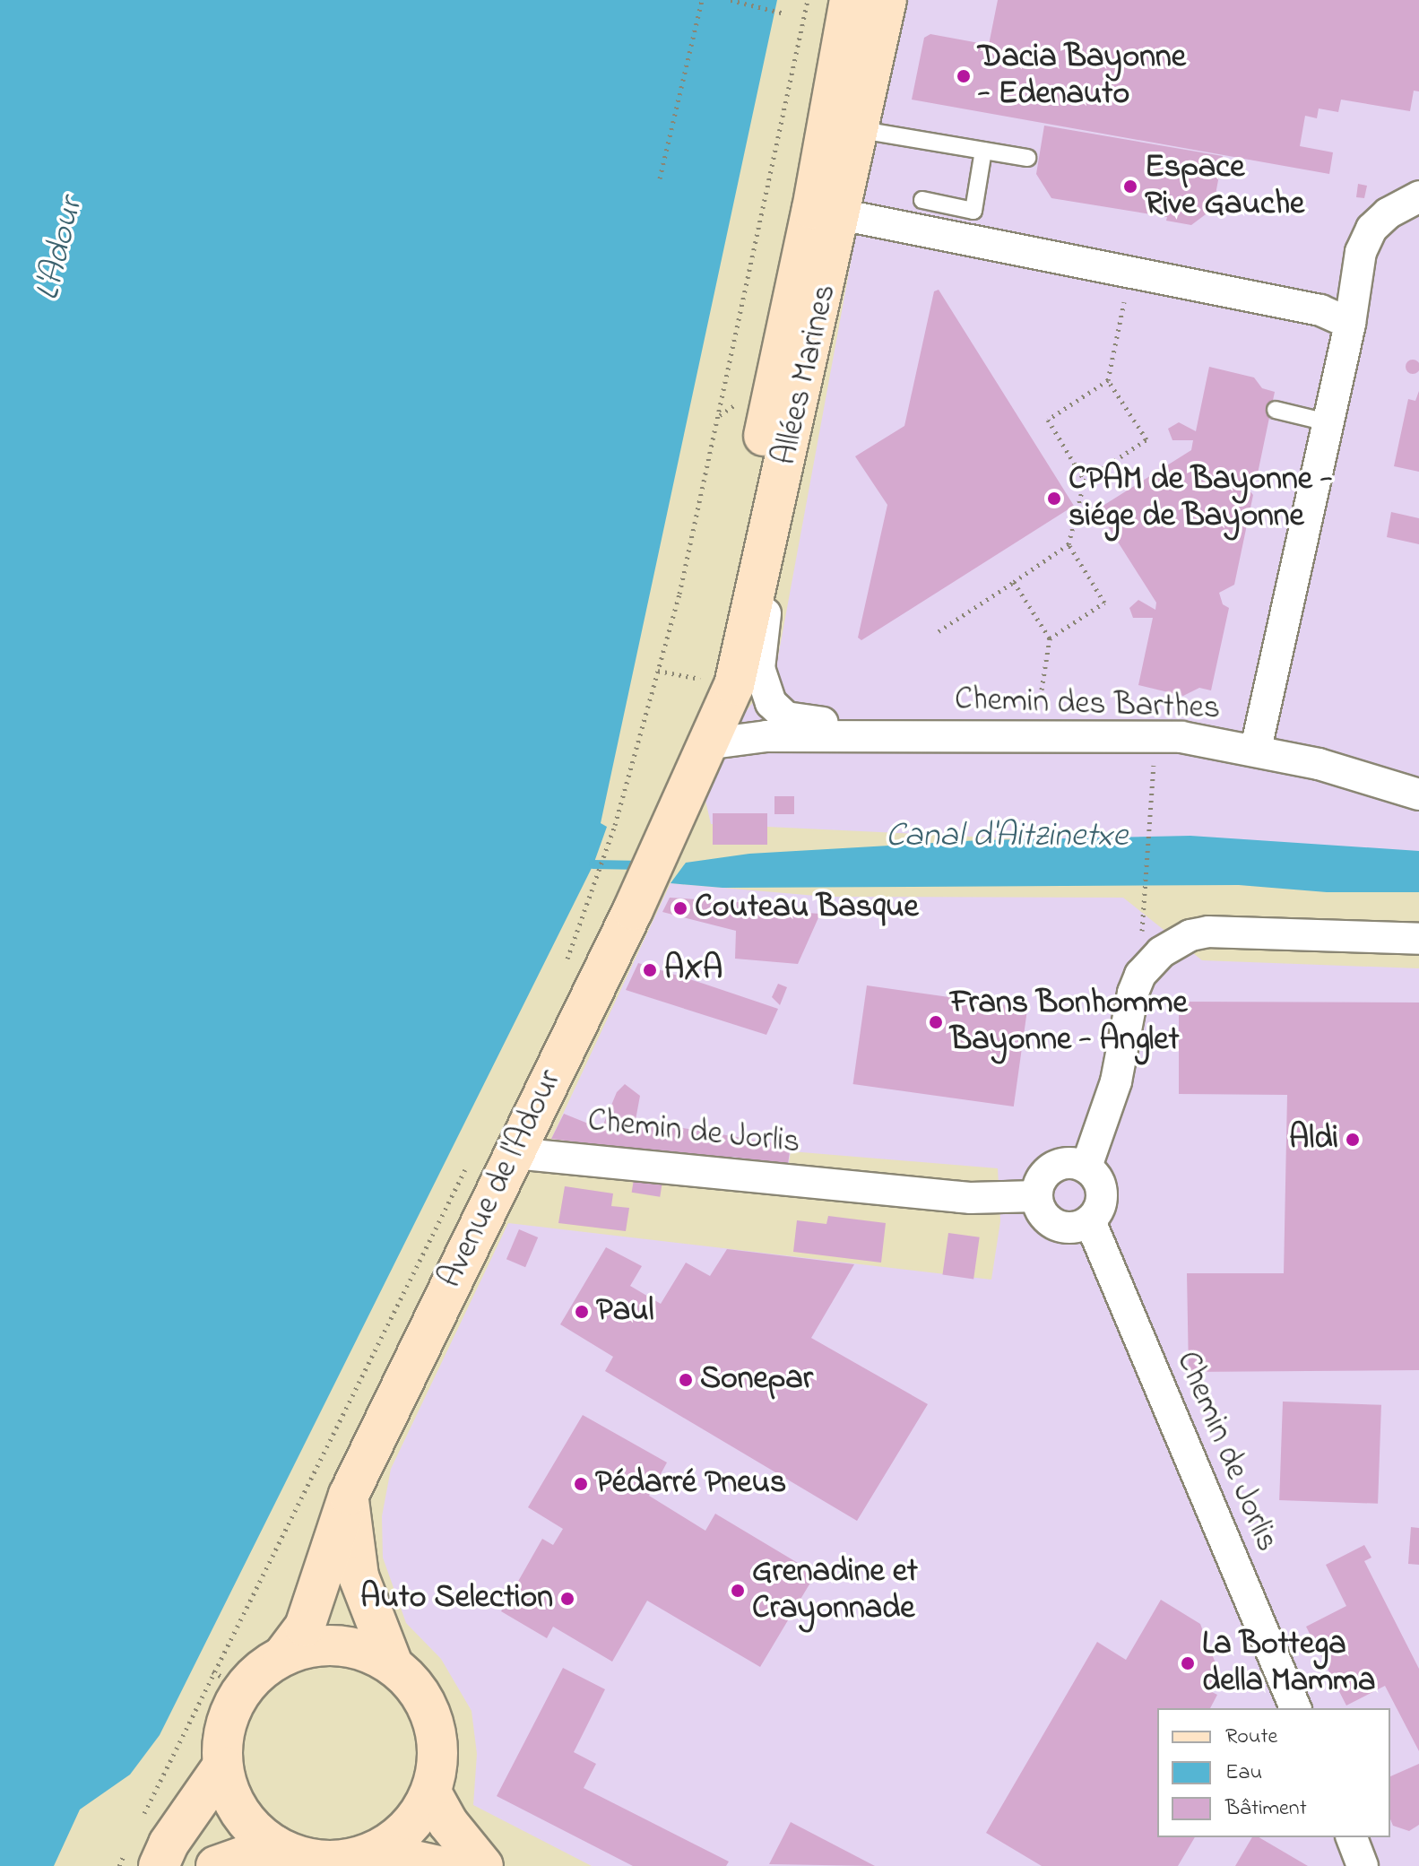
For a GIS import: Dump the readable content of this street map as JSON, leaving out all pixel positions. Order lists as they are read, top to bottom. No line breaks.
{"streets":{"main road":["Allées Marines","Avenue de l'Adour"],"street":["Chemin des Barthes","Chemin de Jorlis"]},"crossings":[["Allées Marines","Chemin des Barthes"],["Allées Marines","Avenue de l'Adour"],["Chemin de Jorlis","Avenue de l'Adour"]],"water":["L'Adour","Canal d'Aitzinetxe"],"places":["Dacia Bayonne - Edenauto","Espace Rive Gauche","CPAM de Bayonne - siége de Bayonne","Couteau Basque","AXA","Frans Bonhomme Bayonne - Anglet","Aldi","Paul","Sonepar","Pédarré Pneus","Grenadine et Crayonnade","Auto Selection","La Bottega della Mamma"],"legend":["Route","Eau","Bâtiment"]}
